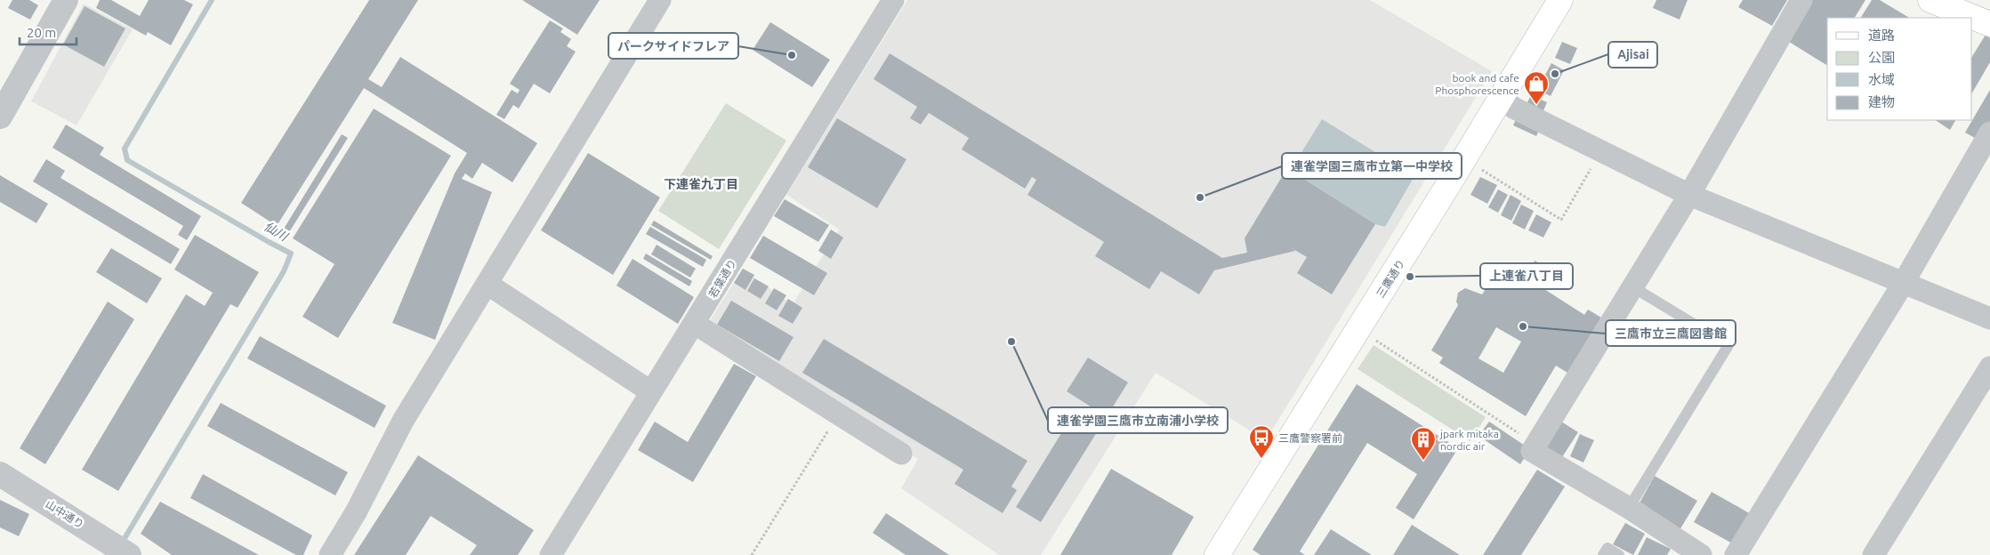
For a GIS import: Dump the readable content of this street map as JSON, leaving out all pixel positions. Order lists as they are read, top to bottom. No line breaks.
{"streets":{"main road":["三鷹通り"],"street":["若葉通り","山中通り"]},"districts":["下連雀九丁目"],"water":["仙川"],"places":{"other":["パークサイドフレア","Ajisai","連雀学園三鷹市立第一中学校","上連雀八丁目","三鷹市立三鷹図書館","連雀学園三鷹市立南浦小学校"],"shop":["book and cafe Phosphorescence"],"bus stop":["三鷹警察署前"],"building":["jpark mitaka nordic air"]},"legend":["道路","公園","水域","建物"],"scale_bar":"20 m"}
